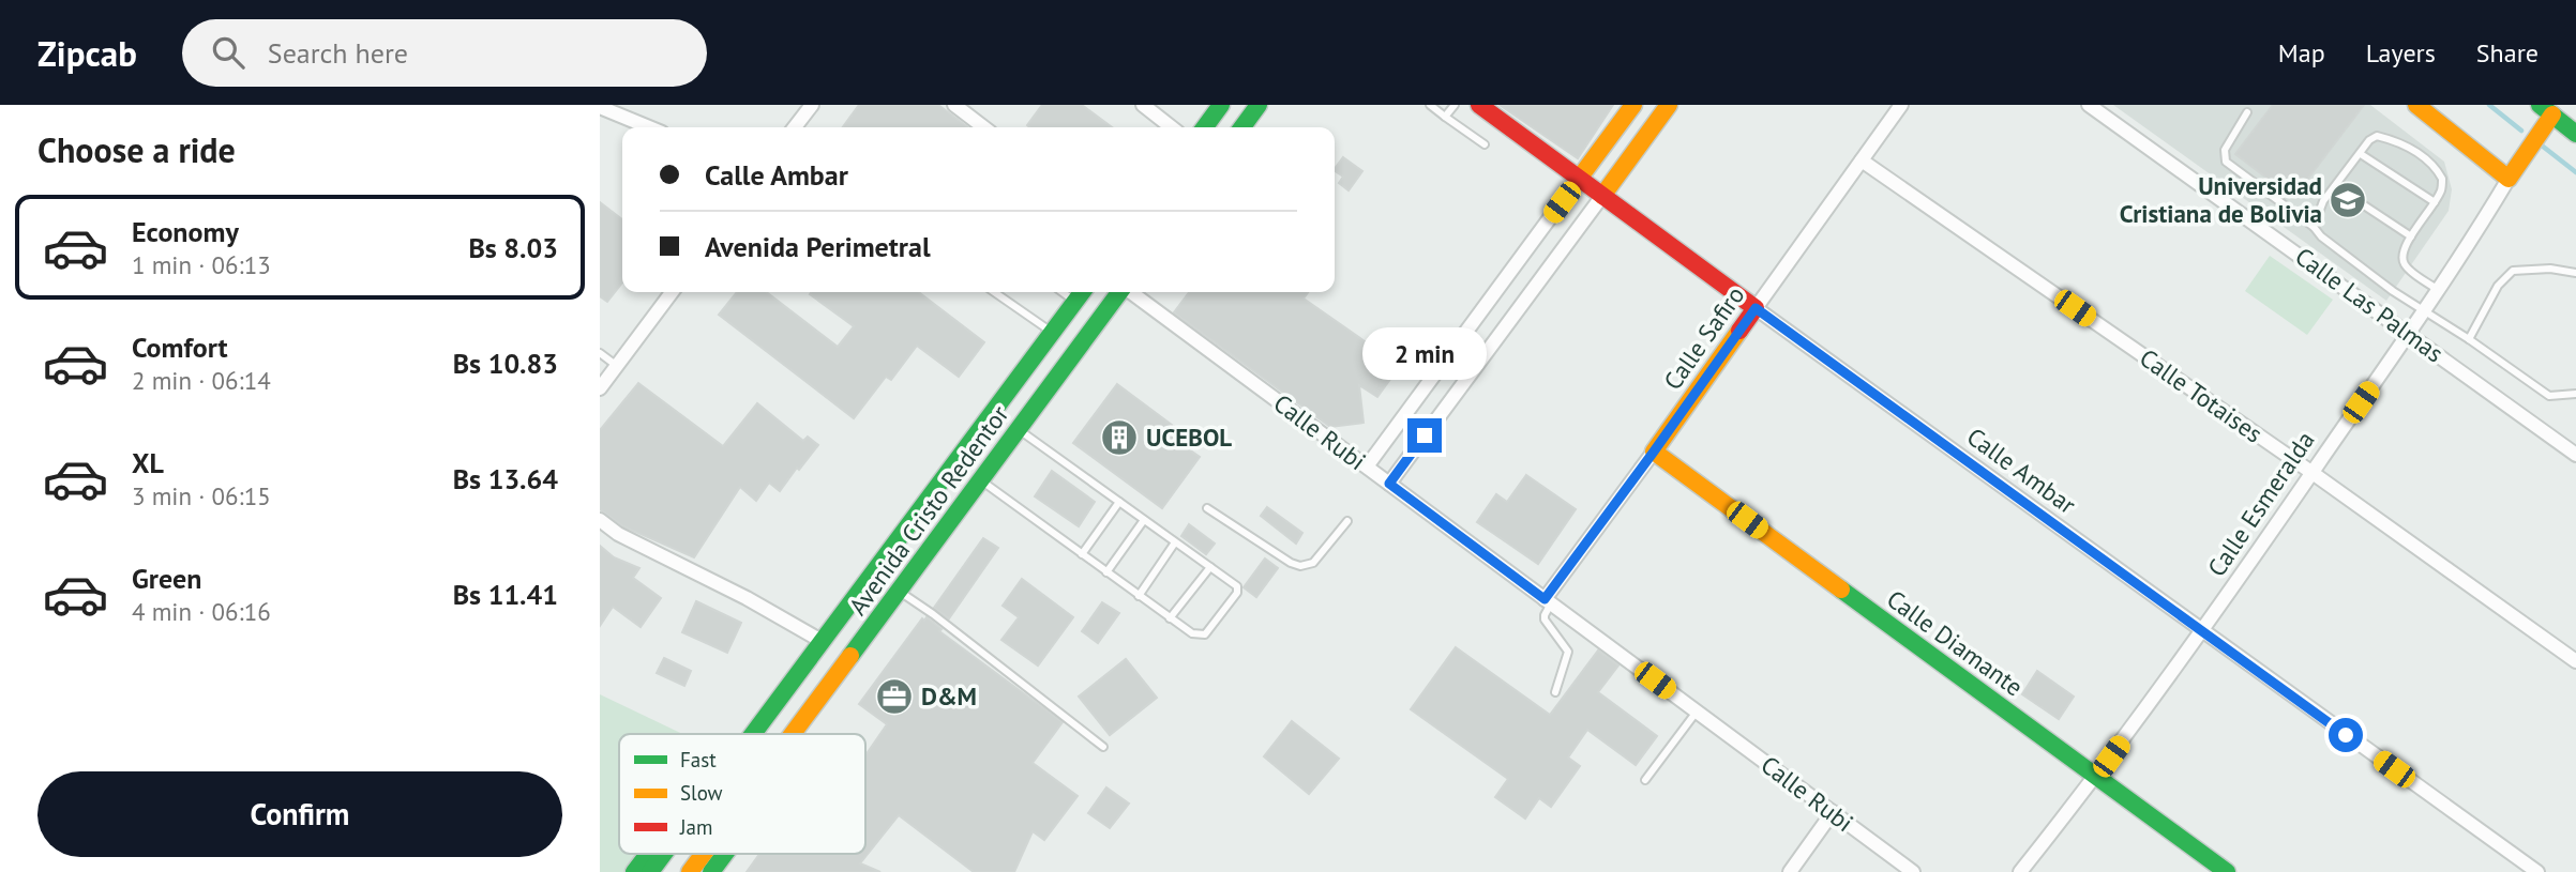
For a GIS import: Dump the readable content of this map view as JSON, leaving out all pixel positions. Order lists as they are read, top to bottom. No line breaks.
{"streets":{"main road":["Calle Safiro","Calle Ambar","Calle Esmeralda","Avenida Cristo Redentor","Calle Diamante"],"street":["Calle Las Palmas","Calle Totaises","Calle Rubi"]},"crossings":[["Calle Las Palmas","Calle Esmeralda"],["Calle Safiro","Calle Totaises"],["Calle Safiro","Calle Rubi"],["Calle Safiro","Calle Ambar"],["Calle Safiro","Calle Diamante"],["Calle Totaises","Calle Esmeralda"],["Calle Ambar","Calle Esmeralda"],["Calle Esmeralda","Calle Diamante"]],"places":{"school or university":["Universidad Cristiana de Bolivia"],"building":["UCEBOL"],"office":["D&M"]},"legend":["Fast","Slow","Jam"],"page":{"header":"Zipcab","search":"Search here","nav":["Map","Layers","Share"],"heading":"Choose a ride","banner":["Calle Ambar","Avenida Perimetral"],"list":[{"name":"Economy","note":"1 min · 06:13","value":"Bs 8.03"},{"name":"Comfort","note":"2 min · 06:14","value":"Bs 10.83"},{"name":"XL","note":"3 min · 06:15","value":"Bs 13.64"},{"name":"Green","note":"4 min · 06:16","value":"Bs 11.41"}],"bubble":"2 min","buttons":"Confirm"}}
